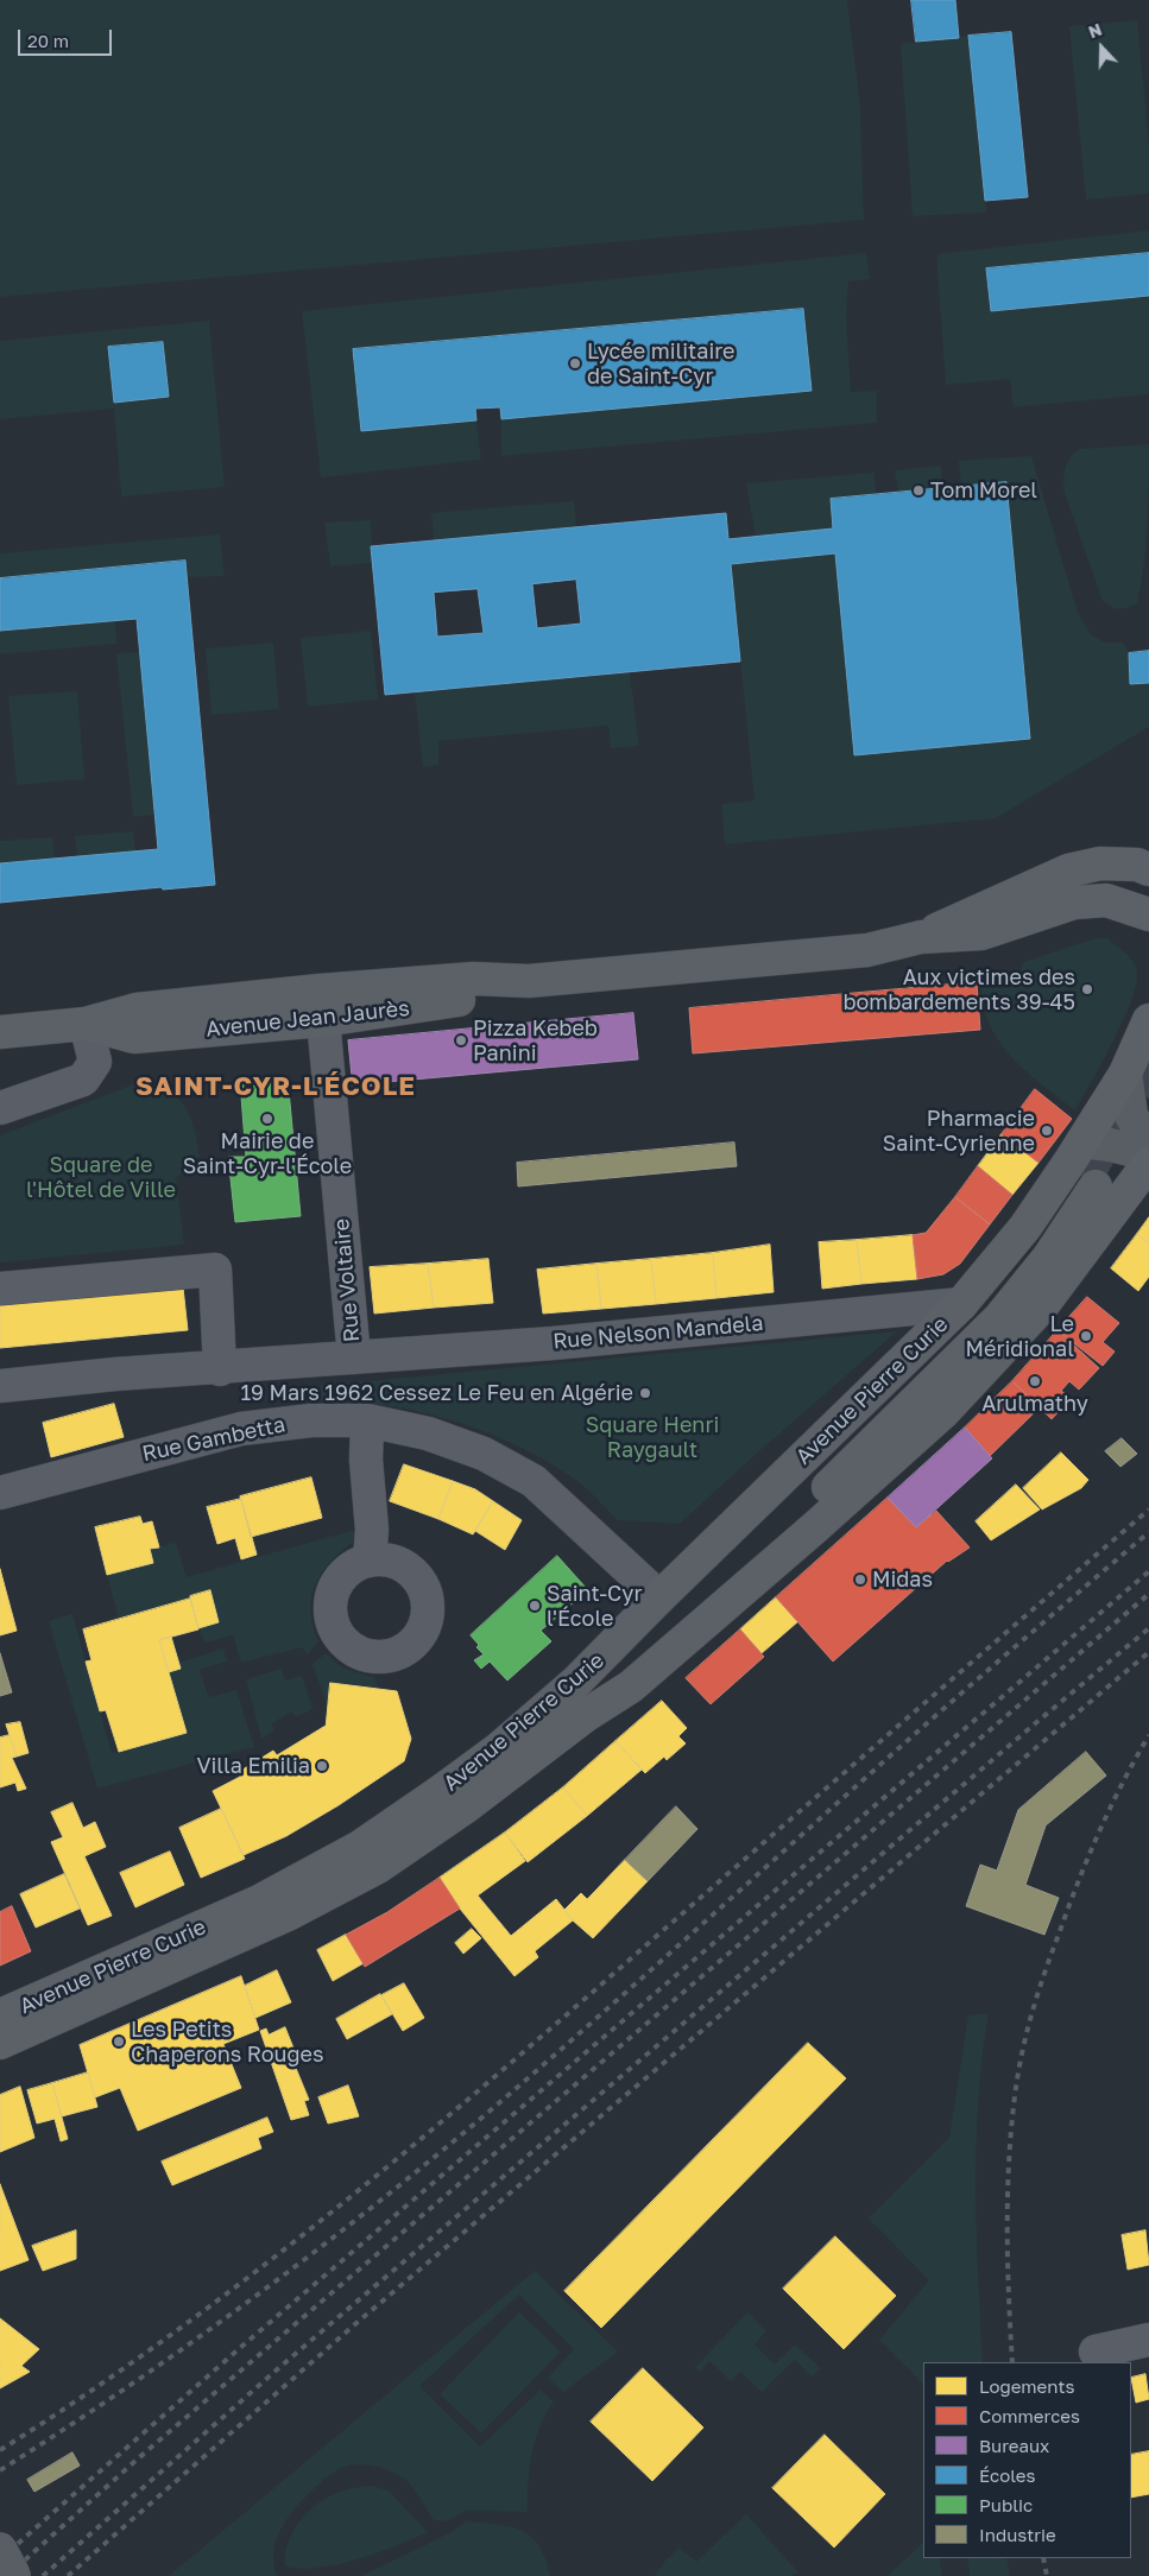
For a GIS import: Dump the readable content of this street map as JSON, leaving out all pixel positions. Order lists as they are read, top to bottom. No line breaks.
{"streets":{"main road":["Avenue Jean Jaurès","Avenue Pierre Curie"],"street":["Rue Voltaire","Rue Nelson Mandela","Rue Gambetta"]},"crossings":[["Avenue Jean Jaurès","Rue Voltaire"],["Rue Voltaire","Rue Nelson Mandela"],["Rue Nelson Mandela","Avenue Pierre Curie"],["Avenue Pierre Curie","Rue Gambetta"]],"districts":["SAINT-CYR-L'ÉCOLE"],"parks":["Square de l'Hôtel de Ville","Square Henri Raygault"],"places":["Lycée militaire de Saint-Cyr","Tom Morel","Aux victimes des bombardements 39-45","Pizza Kebeb Panini","Mairie de Saint-Cyr-l'École","Pharmacie Saint-Cyrienne","Le Méridional","Arulmathy","19 Mars 1962 Cessez Le Feu en Algérie","Midas","Saint-Cyr l'École","Villa Emilia","Les Petits Chaperons Rouges"],"legend":["Logements","Commerces","Bureaux","Écoles","Public","Industrie"],"scale_bar":"20 m","north":"top"}
